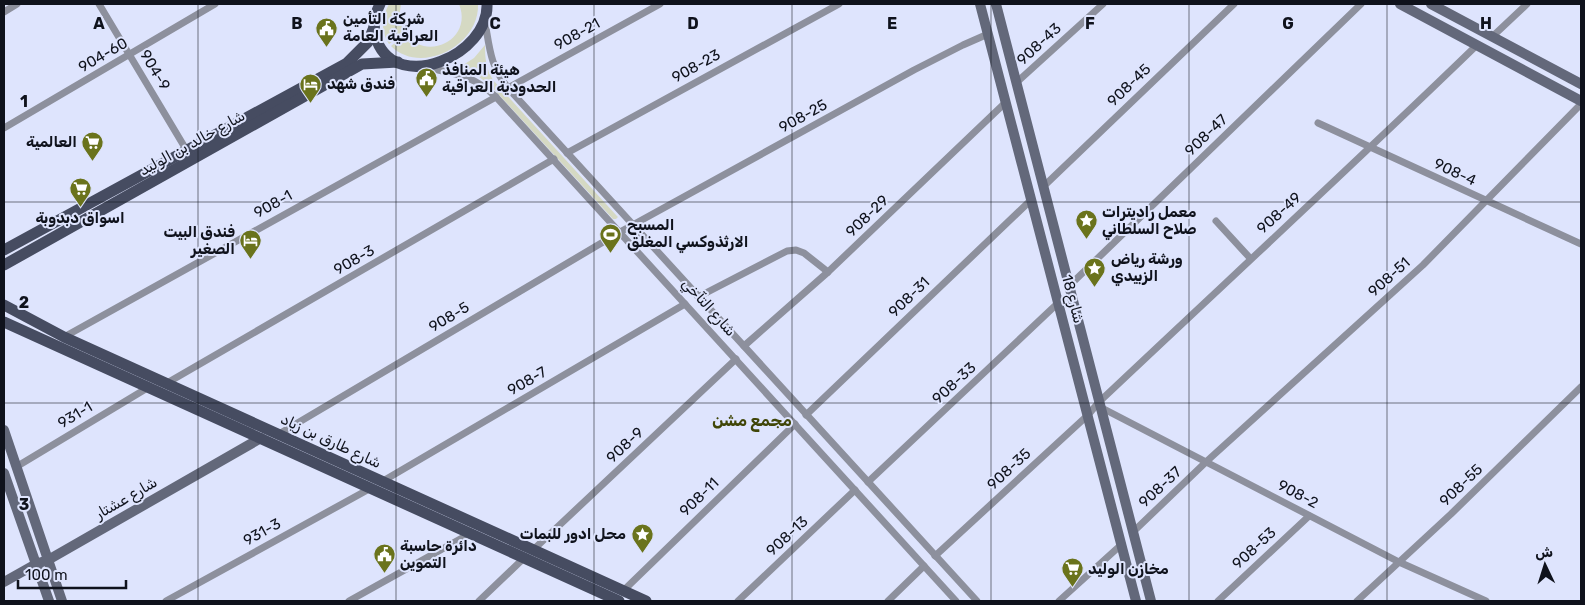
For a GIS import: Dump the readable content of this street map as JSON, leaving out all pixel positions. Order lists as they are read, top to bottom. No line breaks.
{"streets":{"main road":["شارع خالد بن الوليد","شارع طارق بن زياد"],"street":["908-21","908-43","904-60","908-23","904-9","908-45","908-25","908-47","908-4","908-1","908-49","908-29","908-3","908-51","908-31","شارع 18","شارع التآخي","908-5","908-7","908-33","931-1","908-9","908-35","908-55","908-37","908-2","908-11","شارع عشتار","931-3","908-13","908-53"]},"crossings":[["908-21","شارع التآخي"],["908-43","شارع 18"],["904-60","904-9"],["908-23","شارع التآخي"],["904-9","شارع خالد بن الوليد"],["908-45","شارع 18"],["908-25","شارع 18"],["908-25","شارع التآخي"],["908-25","908-5"],["908-47","شارع 18"],["شارع خالد بن الوليد","شارع التآخي"],["908-4","908-49"],["908-4","908-51"],["908-1","شارع التآخي"],["908-1","شارع طارق بن زياد"],["908-49","شارع 18"],["908-49","908-35"],["908-49","908-2"],["908-29","شارع 18"],["908-29","شارع التآخي"],["908-3","شارع التآخي"],["908-3","شارع طارق بن زياد"],["908-51","908-37"],["908-51","908-2"],["908-31","شارع 18"],["908-31","شارع التآخي"],["شارع 18","908-33"],["شارع 18","908-35"],["شارع 18","908-37"],["شارع 18","908-2"],["شارع التآخي","908-5"],["شارع التآخي","908-7"],["شارع التآخي","908-33"],["شارع التآخي","908-9"],["شارع التآخي","908-35"],["شارع التآخي","908-11"],["شارع التآخي","908-13"],["908-5","شارع طارق بن زياد"],["908-7","شارع طارق بن زياد"],["931-1","شارع طارق بن زياد"],["شارع طارق بن زياد","908-9"],["شارع طارق بن زياد","908-11"],["شارع طارق بن زياد","شارع عشتار"],["شارع طارق بن زياد","931-3"],["908-35","908-2"],["908-55","908-2"],["908-37","908-2"],["908-2","908-53"]],"districts":["مجمع مشن"],"places":{"public building":["شركة التأمين العراقية العامة","هيئة المنافذ الحدودية العراقية","دائرة حاسبة التموين"],"hotel":["فندق شهد","فندق البيت الصغير"],"supermarket":["العالمية","اسواق دبدوبة","مخازن الوليد"],"place":["معمل راديترات صلاح السلطاني","ورشة رياض الزبيدي","محل ادور للبمات"],"sports":["المسبح الارثذوكسي المغلق"]},"scale_bar":"100 m","north":"top","grid":{"columns":["A","B","C","D","E","F","G","H"],"rows":["1","2","3"]}}
